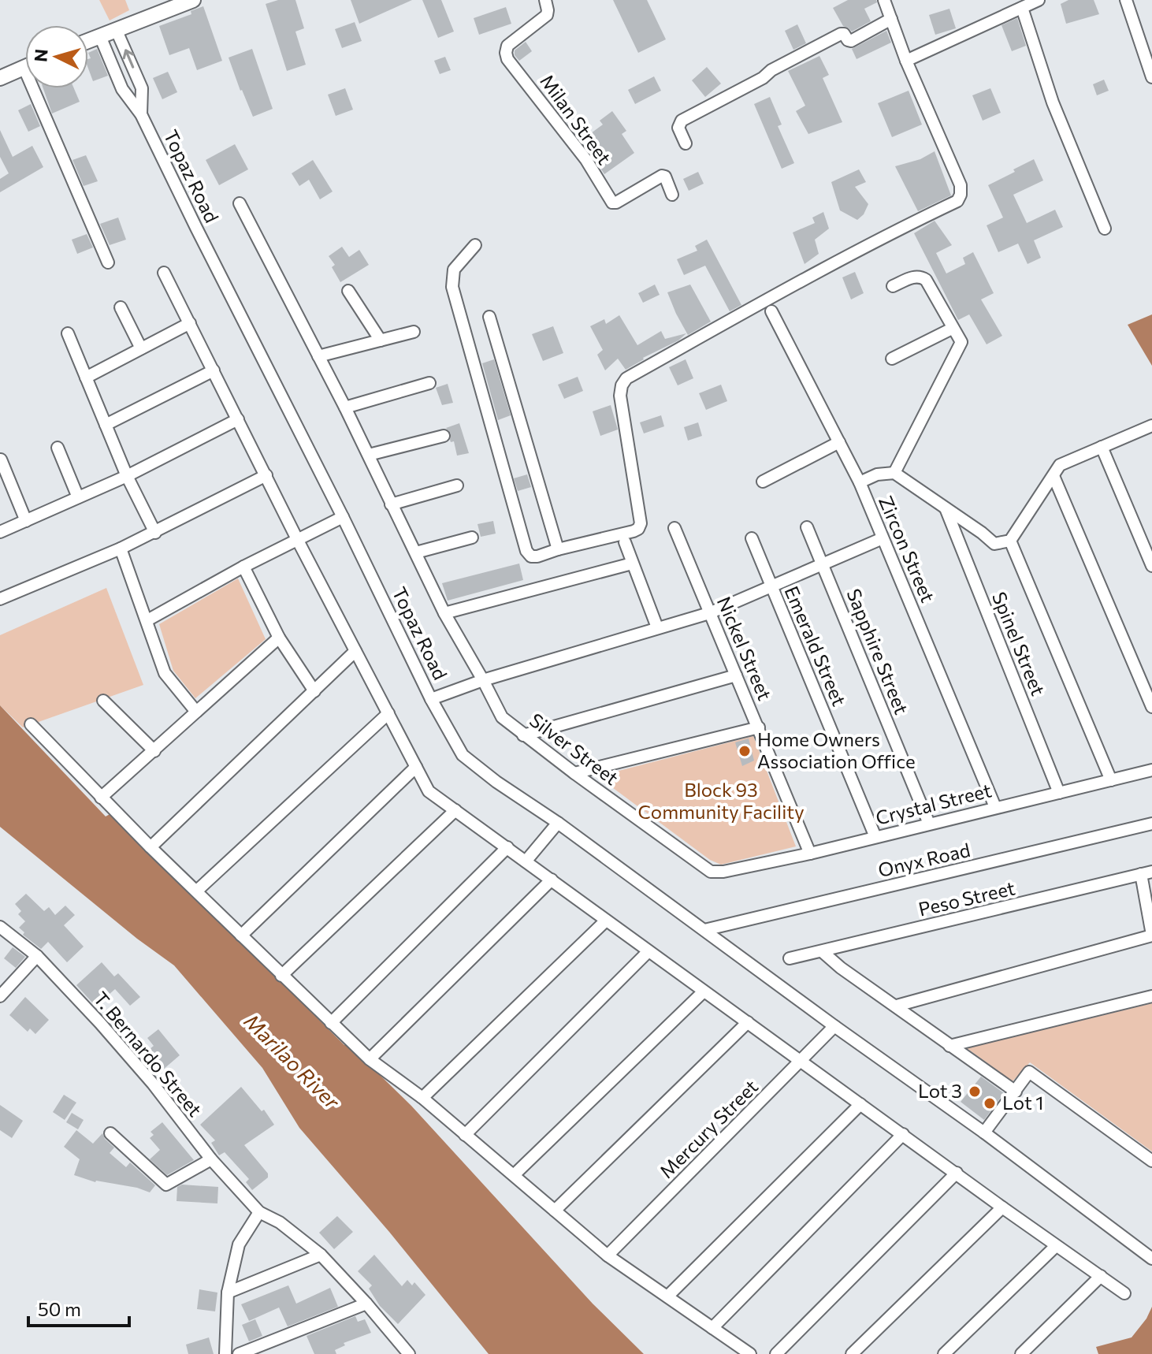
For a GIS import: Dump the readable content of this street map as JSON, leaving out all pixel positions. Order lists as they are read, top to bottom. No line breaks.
{"streets":{"street":["Milan Street","Topaz Road","Zircon Street","Spinel Street","Emerald Street","Nickel Street","Sapphire Street","Silver Street","Crystal Street","Onyx Road","Peso Street","T. Bernardo Street","Mercury Street"]},"crossings":[["Topaz Road","Onyx Road"],["Topaz Road","Mercury Street"],["Zircon Street","Crystal Street"],["Spinel Street","Crystal Street"],["Emerald Street","Crystal Street"],["Nickel Street","Crystal Street"],["Sapphire Street","Crystal Street"],["Silver Street","Crystal Street"]],"water":["Marilao River"],"parks":["Block 93 Community Facility"],"places":["Home Owners Association Office","Lot 3","Lot 1"],"scale_bar":"50 m","north":"left"}
